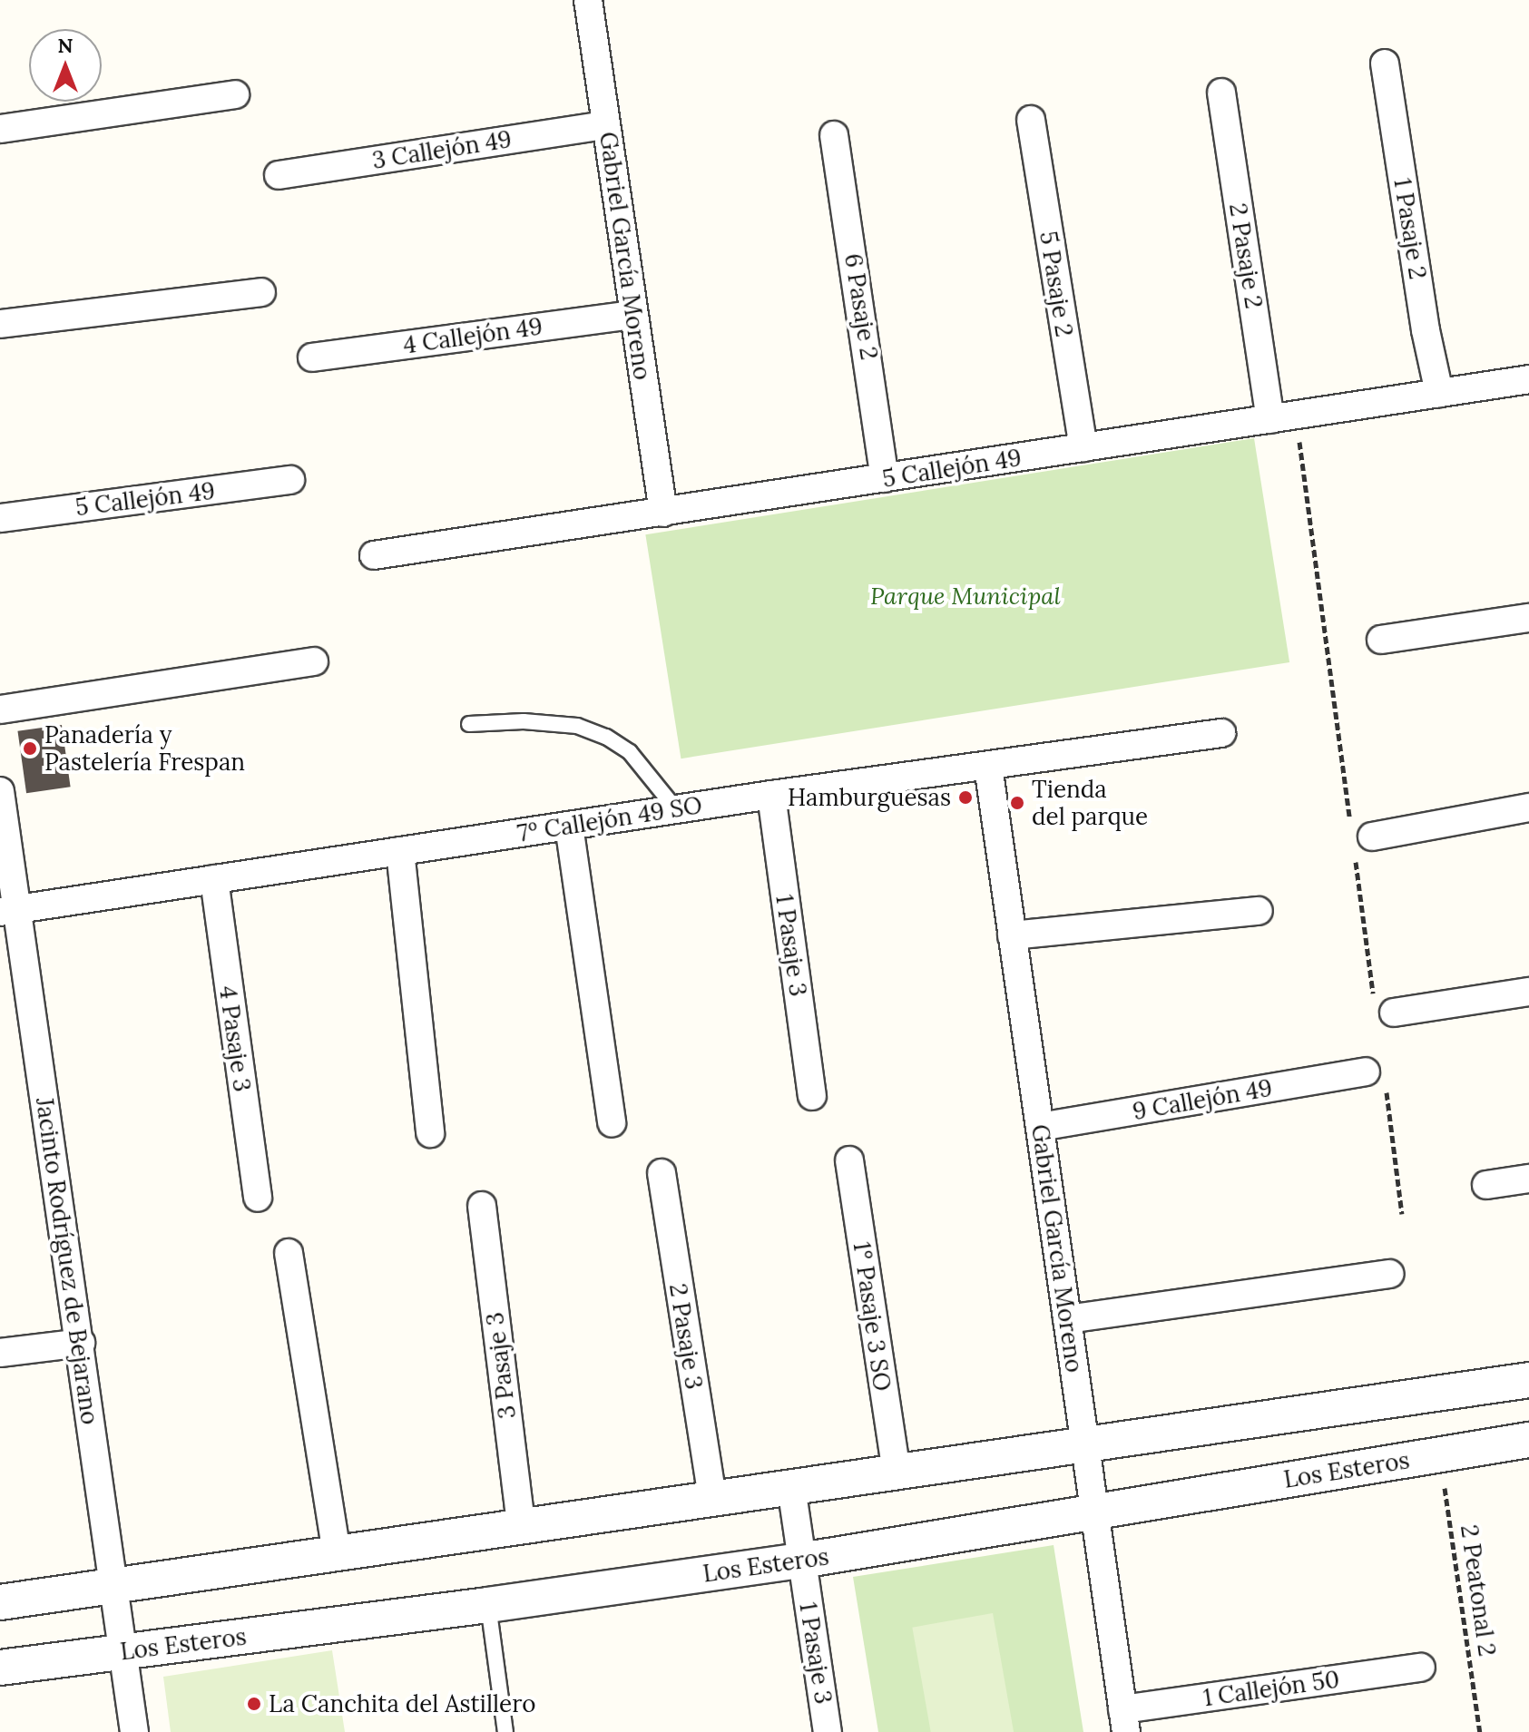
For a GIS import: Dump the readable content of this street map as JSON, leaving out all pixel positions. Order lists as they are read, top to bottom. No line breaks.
{"streets":{"street":["3 Callejón 49","1 Pasaje 2","Gabriel García Moreno","2 Pasaje 2","5 Pasaje 2","6 Pasaje 2","4 Callejón 49","5 Callejón 49","7º Callejón 49 SO","1 Pasaje 3","4 Pasaje 3","9 Callejón 49","Jacinto Rodríguez de Bejarano","1° Pasaje 3 SO","2 Pasaje 3","3 Pasaje 3","Los Esteros","1 Callejón 50"],"path":["2 Peatonal 2"]},"crossings":[["3 Callejón 49","Gabriel García Moreno"],["1 Pasaje 2","5 Callejón 49"],["Gabriel García Moreno","4 Callejón 49"],["Gabriel García Moreno","5 Callejón 49"],["Gabriel García Moreno","7º Callejón 49 SO"],["Gabriel García Moreno","9 Callejón 49"],["Gabriel García Moreno","Los Esteros"],["Gabriel García Moreno","1 Callejón 50"],["2 Pasaje 2","5 Callejón 49"],["5 Pasaje 2","5 Callejón 49"],["6 Pasaje 2","5 Callejón 49"],["7º Callejón 49 SO","1 Pasaje 3"],["7º Callejón 49 SO","4 Pasaje 3"],["7º Callejón 49 SO","Jacinto Rodríguez de Bejarano"],["1 Pasaje 3","Los Esteros"],["Jacinto Rodríguez de Bejarano","Los Esteros"],["Los Esteros","2 Peatonal 2"]],"parks":["Parque Municipal"],"places":["Panadería y Pastelería Frespan","Hamburguesas","Tienda del parque","La Canchita del Astillero"],"north":"top"}
